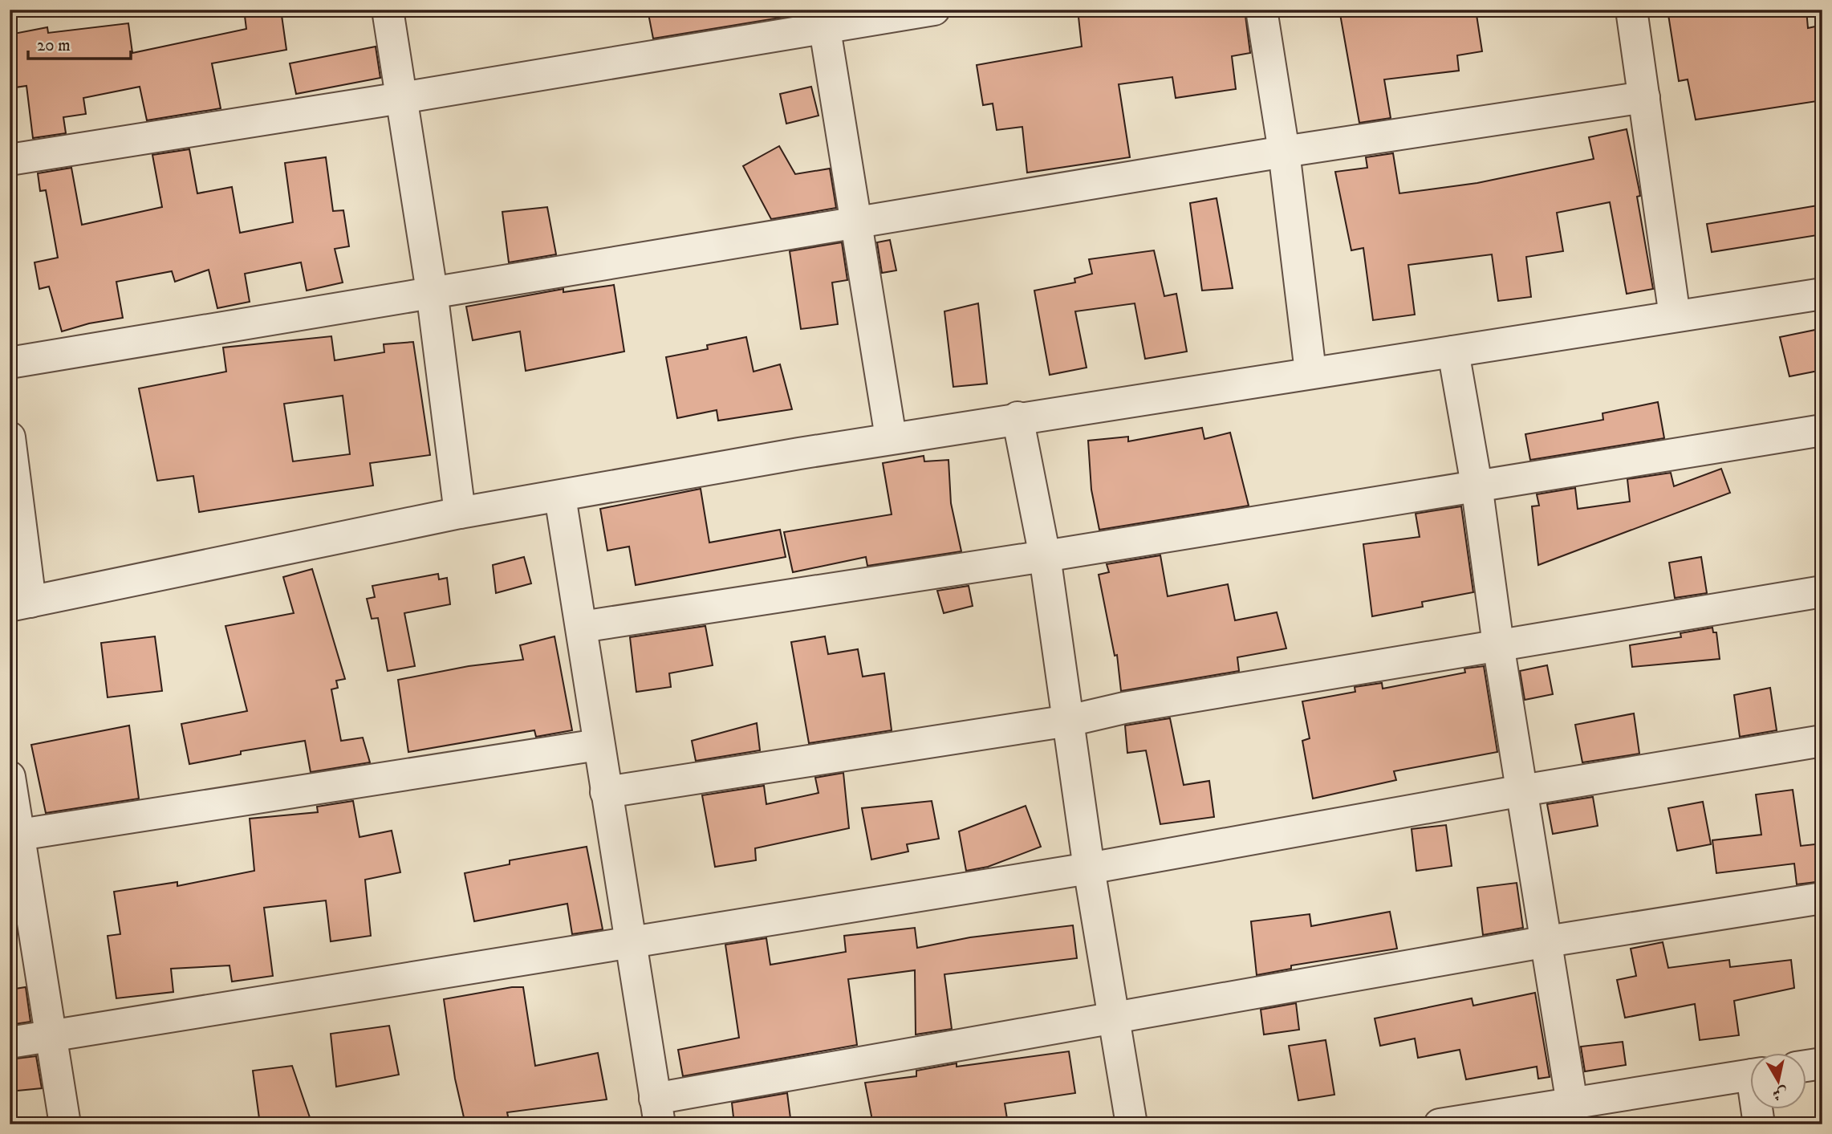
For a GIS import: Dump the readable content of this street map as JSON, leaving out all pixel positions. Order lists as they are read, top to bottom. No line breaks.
{"scale_bar":"20 m","north":"bottom"}
